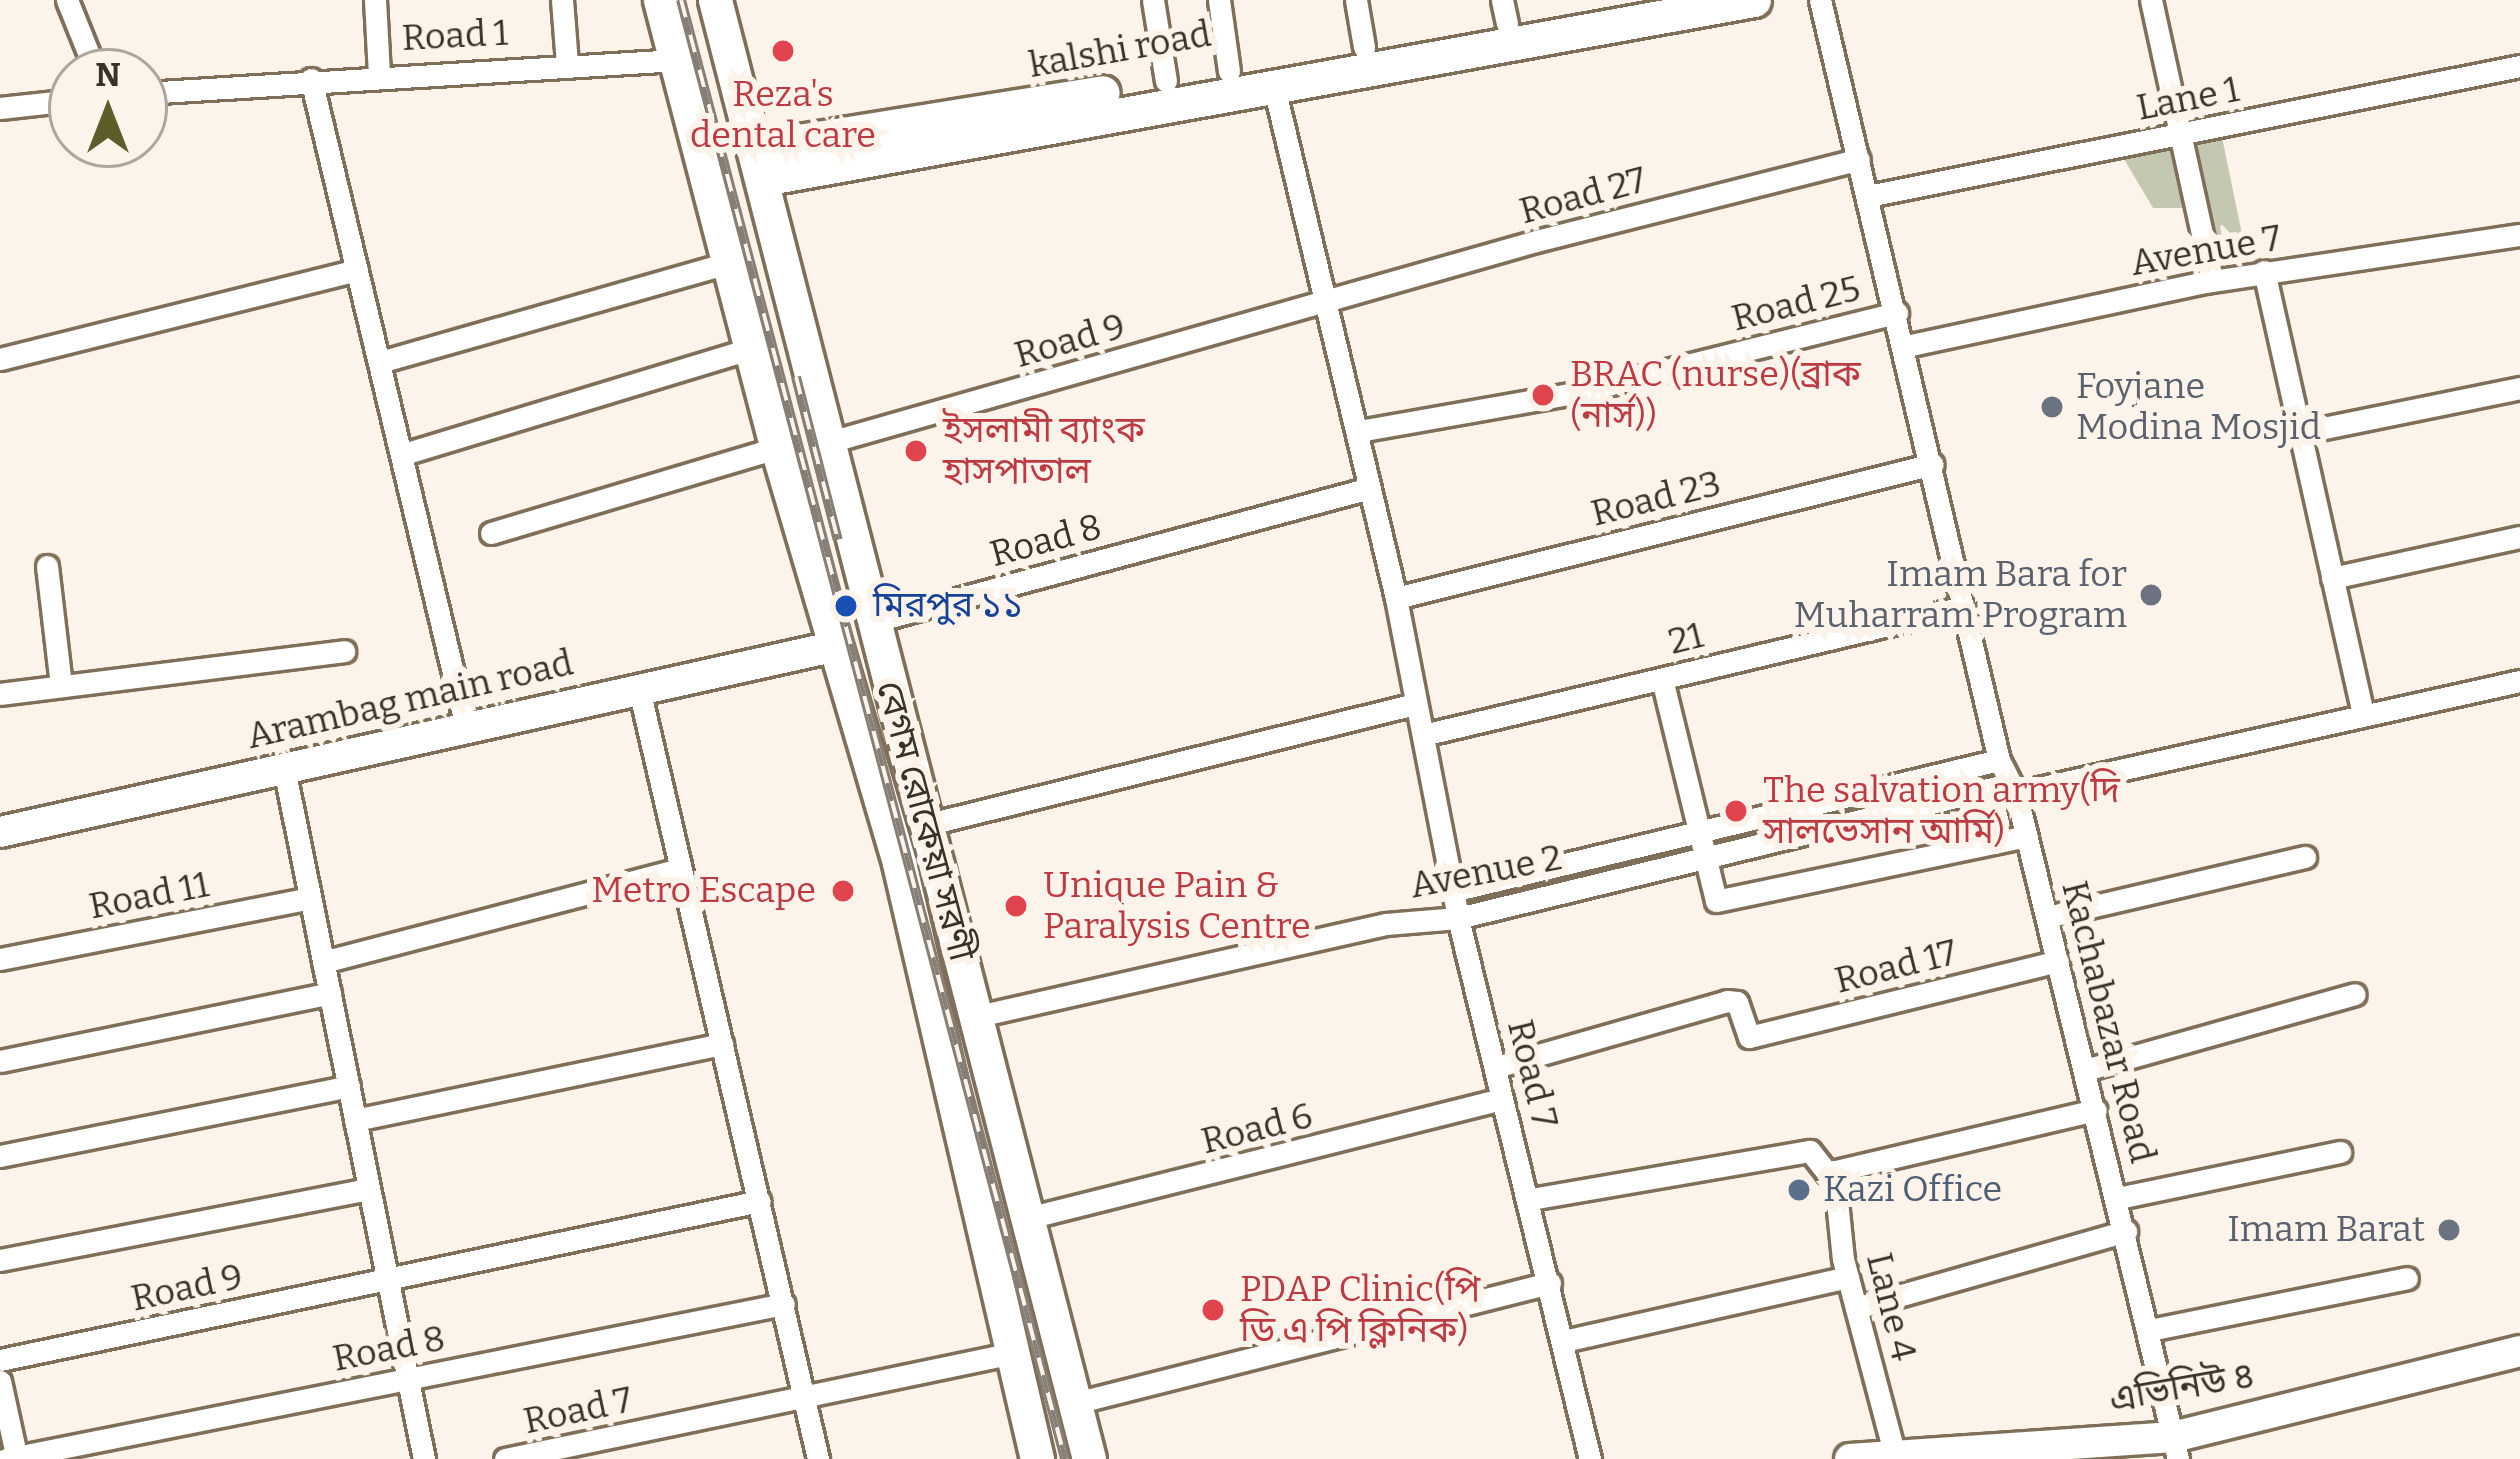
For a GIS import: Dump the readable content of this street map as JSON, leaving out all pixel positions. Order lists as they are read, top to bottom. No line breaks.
{"streets":{"main road":["kalshi road","বেগম রোকেয়া সরণী"],"street":["Road 1","Lane 1","Road 27","Avenue 7","Road 25","Road 9","Road 23","Road 8","21","Arambag main road","Avenue 2","Road 11","Road 17","Kachabazar Road","Road 7","Road 6","Lane 4","এভিনিউ ৪"]},"crossings":[["Road 1","বেগম রোকেয়া সরণী"],["kalshi road","বেগম রোকেয়া সরণী"],["Lane 1","Kachabazar Road"],["Road 27","Road 9"],["Road 27","Kachabazar Road"],["Road 27","Road 7"],["Avenue 7","Kachabazar Road"],["Road 25","Kachabazar Road"],["Road 25","Road 7"],["Road 9","বেগম রোকেয়া সরণী"],["Road 9","Road 7"],["Road 23","Kachabazar Road"],["Road 23","Road 7"],["Road 8","বেগম রোকেয়া সরণী"],["Road 8","Road 7"],["21","Kachabazar Road"],["21","Road 7"],["Arambag main road","বেগম রোকেয়া সরণী"],["বেগম রোকেয়া সরণী","Avenue 2"],["বেগম রোকেয়া সরণী","Road 7"],["বেগম রোকেয়া সরণী","Road 6"],["Avenue 2","Kachabazar Road"],["Avenue 2","Road 7"],["Road 17","Kachabazar Road"],["Road 17","Road 7"],["Kachabazar Road","এভিনিউ ৪"],["Road 7","Road 6"],["Lane 4","এভিনিউ ৪"]],"places":["Reza's dental care","BRAC (nurse)(ব্রাক (নার্স))","Foyjane Modina Mosjid","ইসলামী ব্যাংক হাসপাতাল","Imam Bara for Muharram Program","মিরপুর ১১","The salvation army(দি সালভেসান আর্মি)","Metro Escape","Unique Pain & Paralysis Centre","Kazi Office","Imam Barat","PDAP Clinic(পি ডি এ পি ক্লিনিক)"],"north":"top"}
